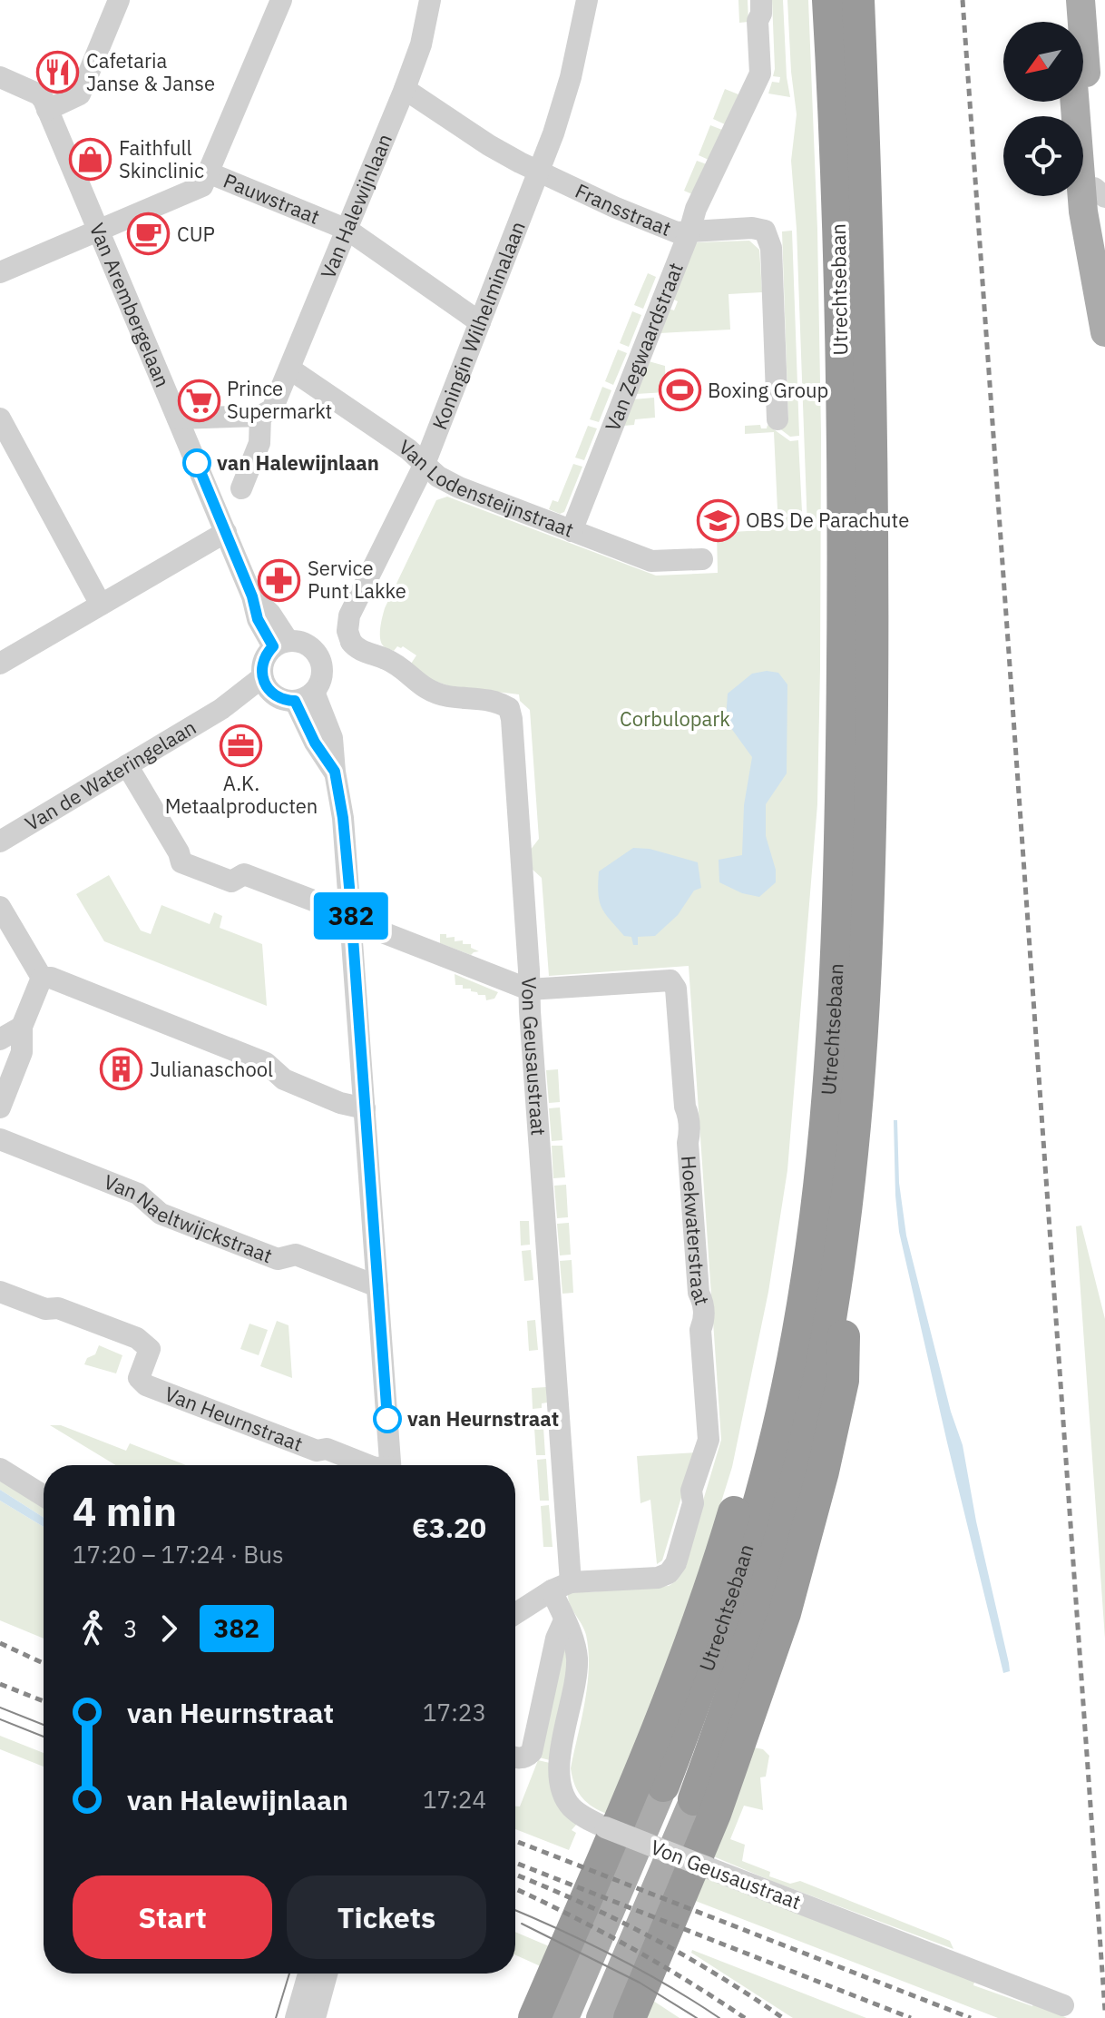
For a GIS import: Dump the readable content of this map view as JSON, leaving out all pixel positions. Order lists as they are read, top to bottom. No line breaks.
{"streets":{"highway":["Utrechtsebaan"],"street":["Pauwstraat","Van Halewijnlaan","Fransstraat","Van Arembergelaan","Koningin Wilhelminalaan","Van Zegwaardstraat","Van Lodensteijnstraat","Van de Wateringelaan","Von Geusaustraat","Van Naeltwijckstraat","Hoekwaterstraat","Van Heurnstraat"]},"crossings":[["Pauwstraat","Van Halewijnlaan"],["Pauwstraat","Koningin Wilhelminalaan"],["Van Halewijnlaan","Fransstraat"],["Van Halewijnlaan","Van Lodensteijnstraat"],["Fransstraat","Koningin Wilhelminalaan"],["Fransstraat","Van Zegwaardstraat"],["Van Arembergelaan","Van de Wateringelaan"],["Koningin Wilhelminalaan","Van Lodensteijnstraat"],["Koningin Wilhelminalaan","Von Geusaustraat"],["Van Zegwaardstraat","Van Lodensteijnstraat"],["Von Geusaustraat","Hoekwaterstraat"]],"parks":["Corbulopark"],"places":{"restaurant":["Cafetaria Janse & Janse"],"shop":["Faithfull Skinclinic"],"cafe":["CUP"],"sports":["Boxing Group"],"supermarket":["Prince Supermarkt"],"other":["van Halewijnlaan","van Heurnstraat"],"school or university":["OBS De Parachute"],"pharmacy":["Service Punt Lakke"],"office":["A.K. Metaalproducten"],"building":["Julianaschool"]},"lines":["bus line 382"],"north":"bottom left","page":{"on_map":"382","heading":["4 min","17:20 – 17:24 · Bus","€3.20"],"legs":["3","382"],"list":[{"name":"van Heurnstraat","value":"17:23"},{"name":"van Halewijnlaan","value":"17:24"}],"buttons":["Start","Tickets"]}}
